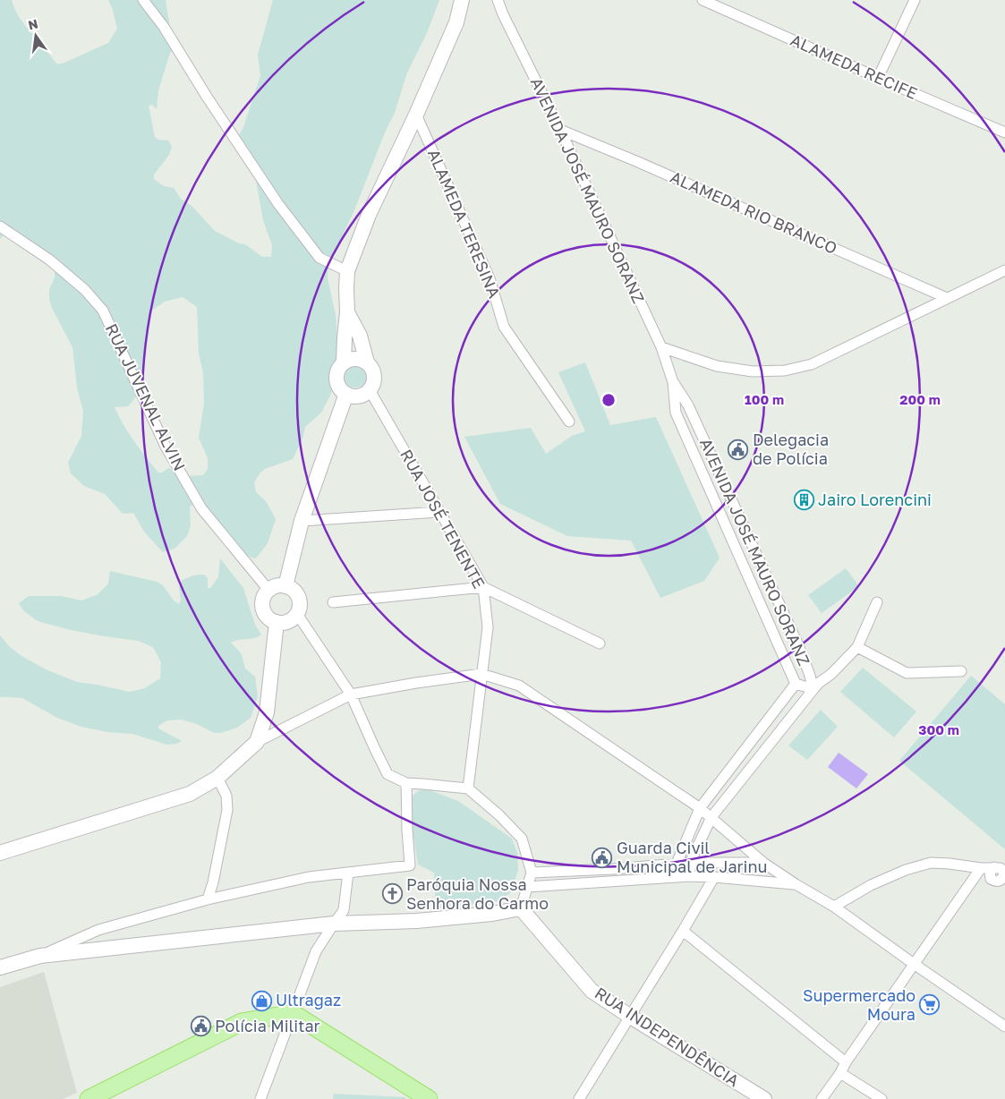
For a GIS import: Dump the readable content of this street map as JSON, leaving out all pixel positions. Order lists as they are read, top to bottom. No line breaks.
{"streets":{"main road":["RUA INDEPENDÊNCIA"],"street":["ALAMEDA RECIFE","AVENIDA JOSÉ MAURO SORANZ","ALAMEDA RIO BRANCO","ALAMEDA TERESINA","RUA JUVENAL ALVIN","RUA JOSÉ TENENTE"]},"crossings":[["AVENIDA JOSÉ MAURO SORANZ","ALAMEDA RIO BRANCO"]],"places":{"public building":["Delegacia de Polícia","Guarda Civil Municipal de Jarinu","Polícia Militar"],"building":["Jairo Lorencini"],"church":["Paróquia Nossa Senhora do Carmo"],"shop":["Ultragaz"],"supermarket":["Supermercado Moura"]},"north":"top","rings":["100 m","200 m","300 m"]}
